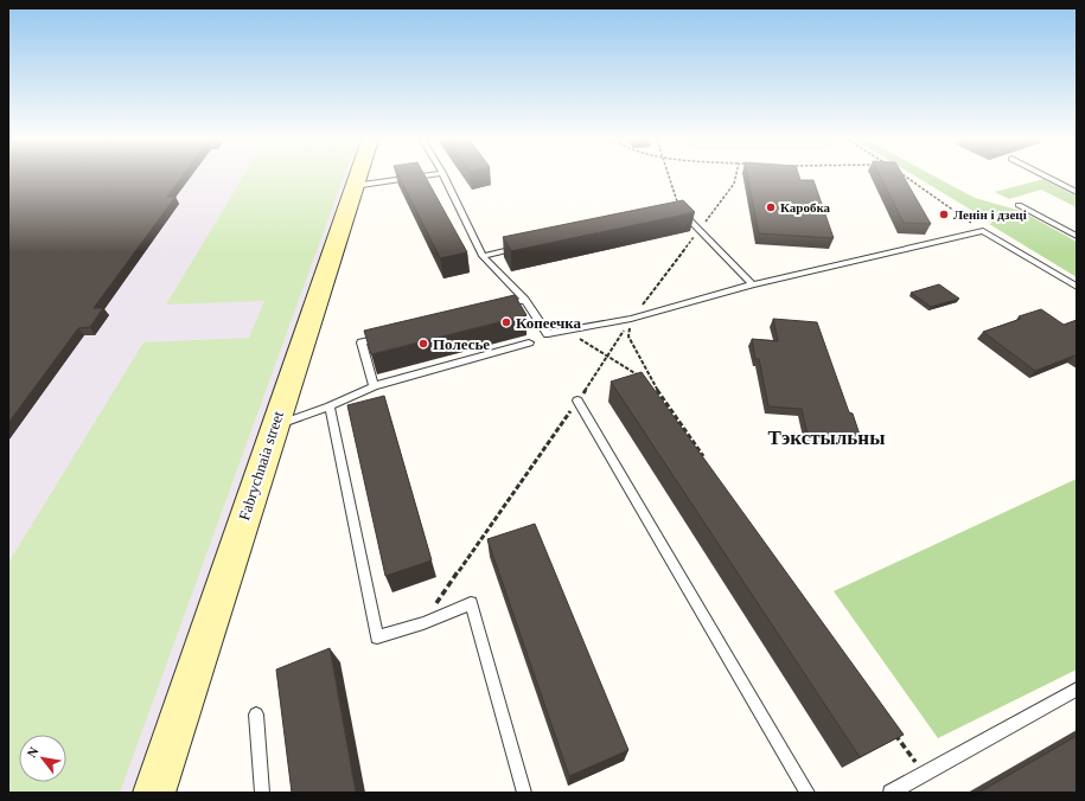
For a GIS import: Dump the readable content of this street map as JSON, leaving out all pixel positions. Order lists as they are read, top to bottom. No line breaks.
{"streets":{"main road":["Fabrychnaia street"]},"districts":["Тэкстыльны"],"places":["Каробка","Ленін і дзеці","Копеечка","Полесье"],"north":"top left"}
